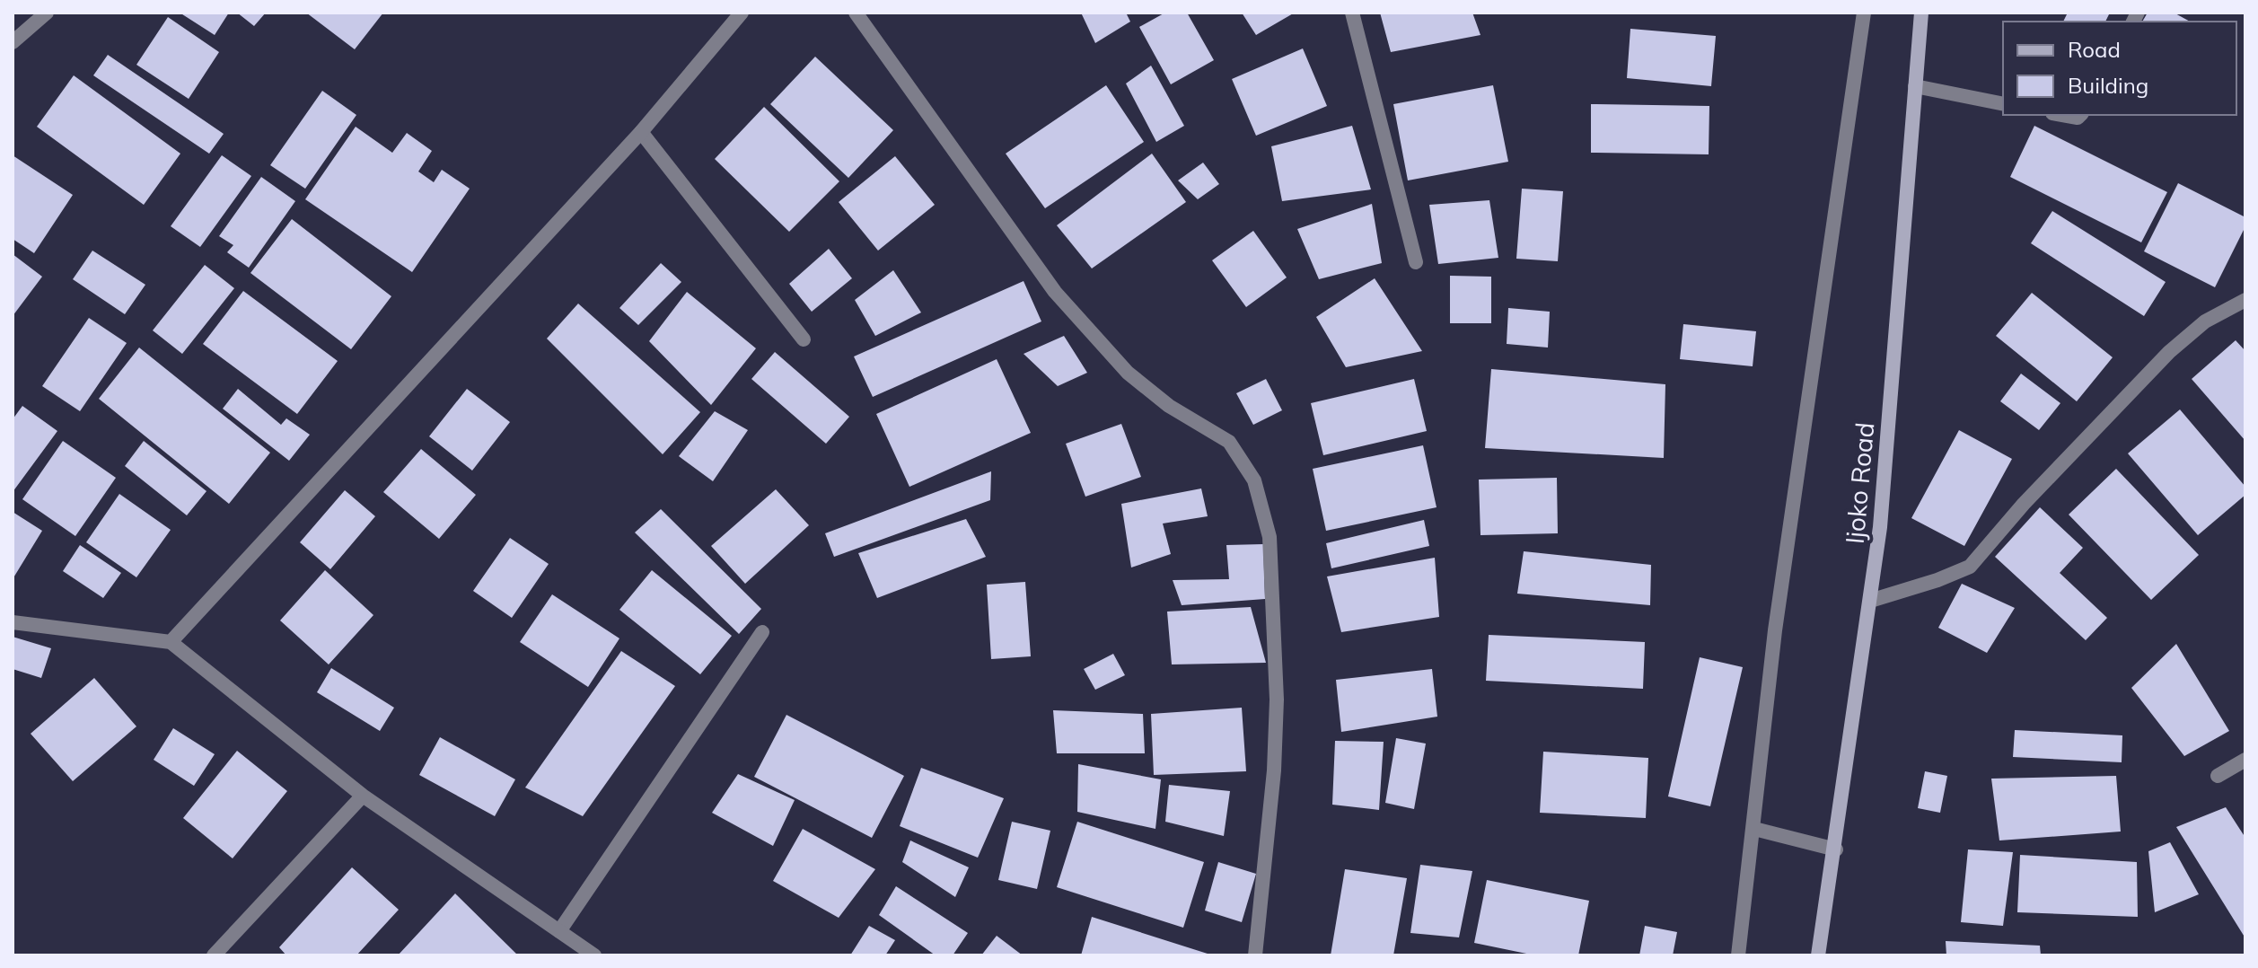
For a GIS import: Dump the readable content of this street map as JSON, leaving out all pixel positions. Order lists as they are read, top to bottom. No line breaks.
{"streets":{"main road":["Ijoko Road"]},"legend":["Road","Building"]}
